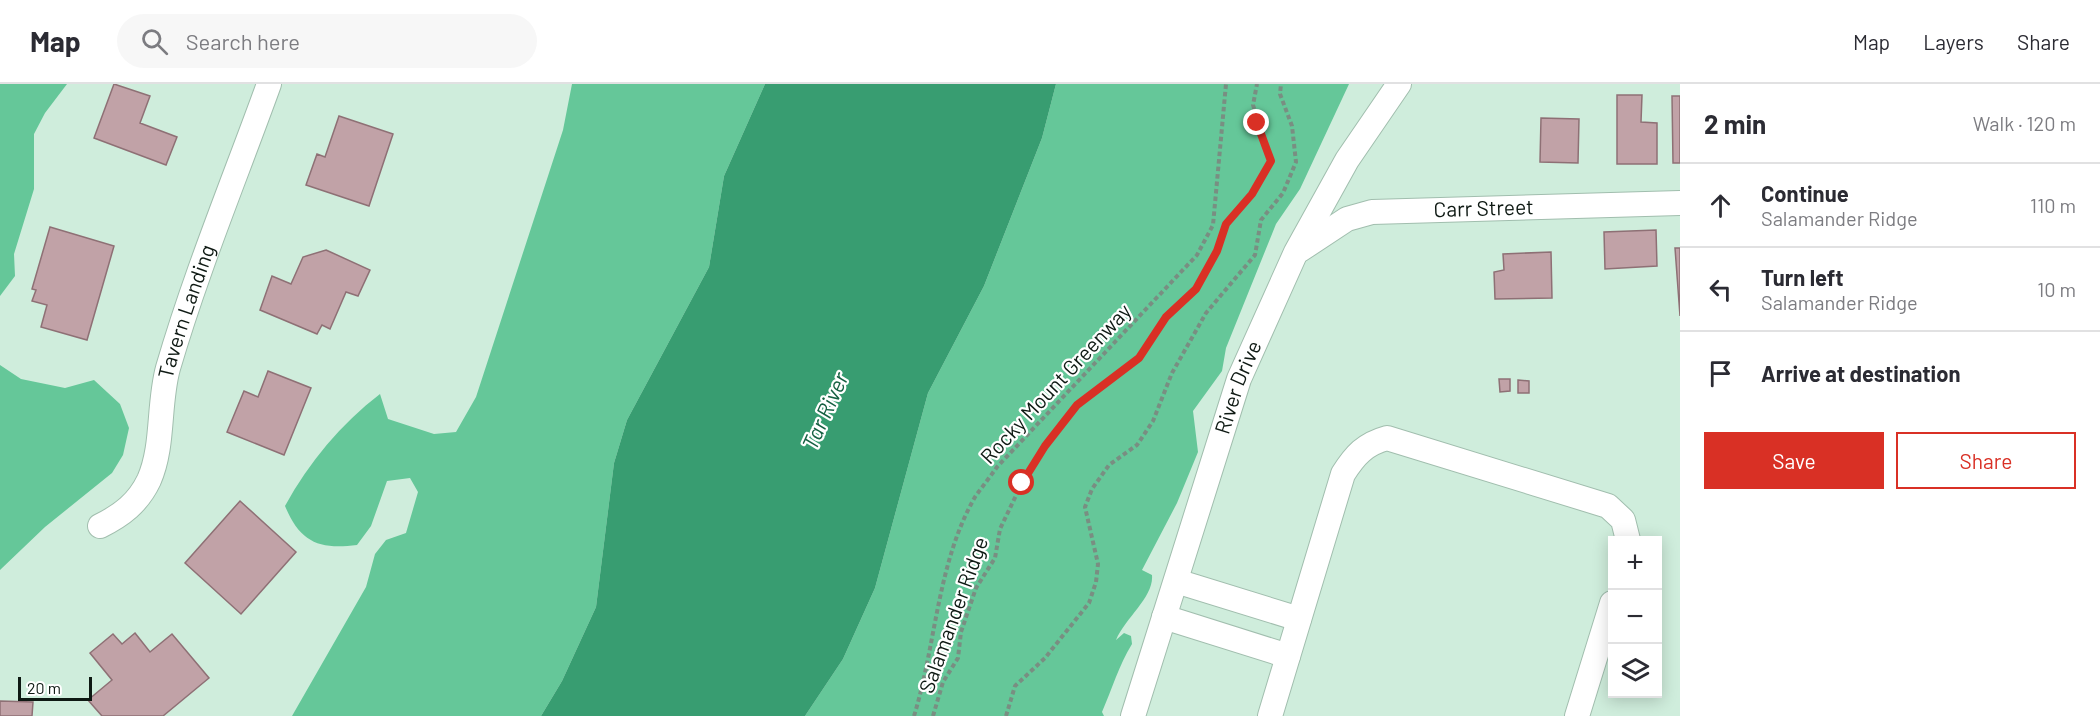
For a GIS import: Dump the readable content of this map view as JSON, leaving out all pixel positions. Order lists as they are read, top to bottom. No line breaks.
{"streets":{"street":["Carr Street","Tavern Landing","River Drive"],"path":["Rocky Mount Greenway","Salamander Ridge"]},"crossings":[["Carr Street","River Drive"]],"water":["Tar River"],"scale_bar":"20 m","page":{"header":"Map","search":"Search here","nav":["Map","Layers","Share"],"heading":["2 min","Walk · 120 m"],"list":[["Continue","Salamander Ridge","110 m"],["Turn left","Salamander Ridge","10 m"],"Arrive at destination"],"buttons":["Save","Share"],"map_buttons":["+","−"],"scale":"20 m"}}
